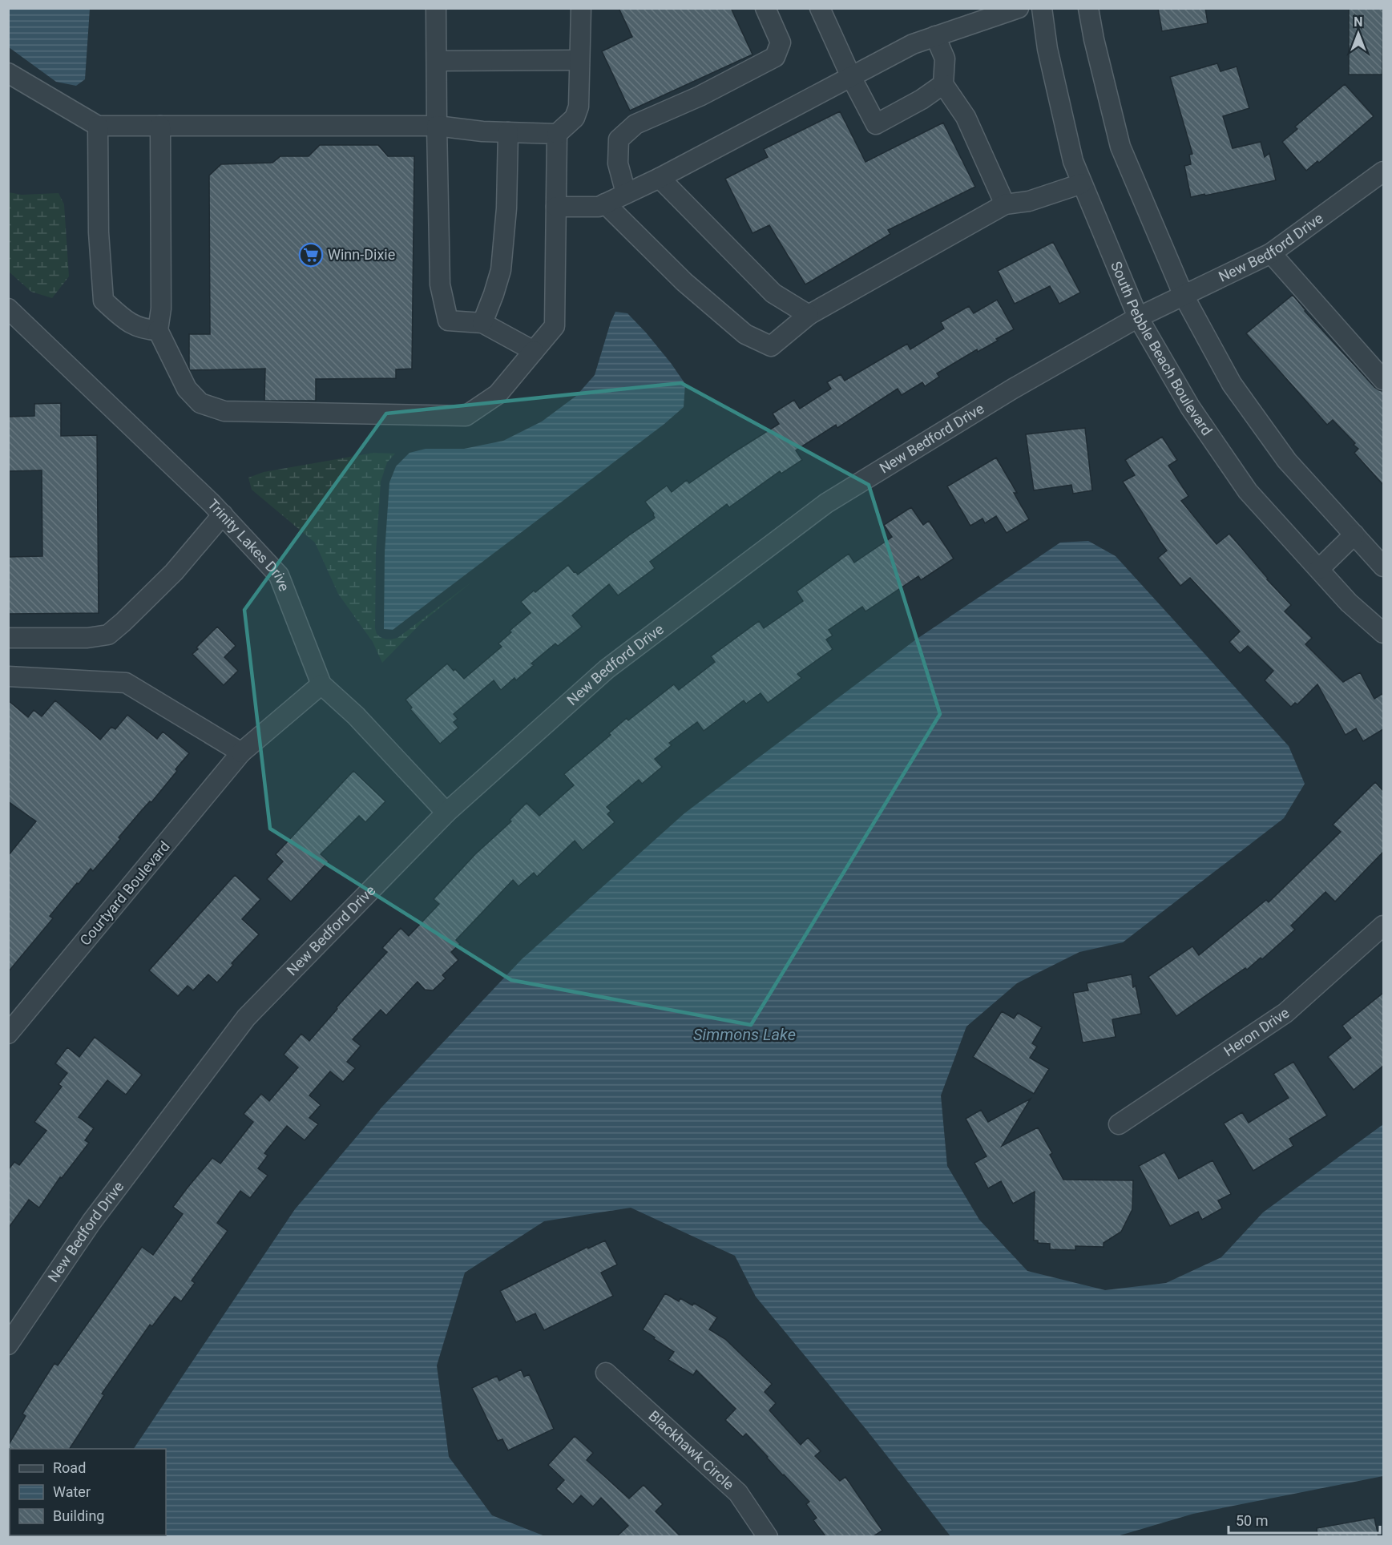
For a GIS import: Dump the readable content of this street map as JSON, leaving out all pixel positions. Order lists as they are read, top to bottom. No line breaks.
{"streets":{"street":["New Bedford Drive","South Pebble Beach Boulevard","Trinity Lakes Drive","Courtyard Boulevard","Heron Drive","Blackhawk Circle"]},"crossings":[["New Bedford Drive","South Pebble Beach Boulevard"],["New Bedford Drive","Trinity Lakes Drive"],["Trinity Lakes Drive","Courtyard Boulevard"]],"water":["Simmons Lake"],"places":{"supermarket":["Winn-Dixie"]},"legend":["Road","Water","Building"],"scale_bar":"50 m","north":"top"}
